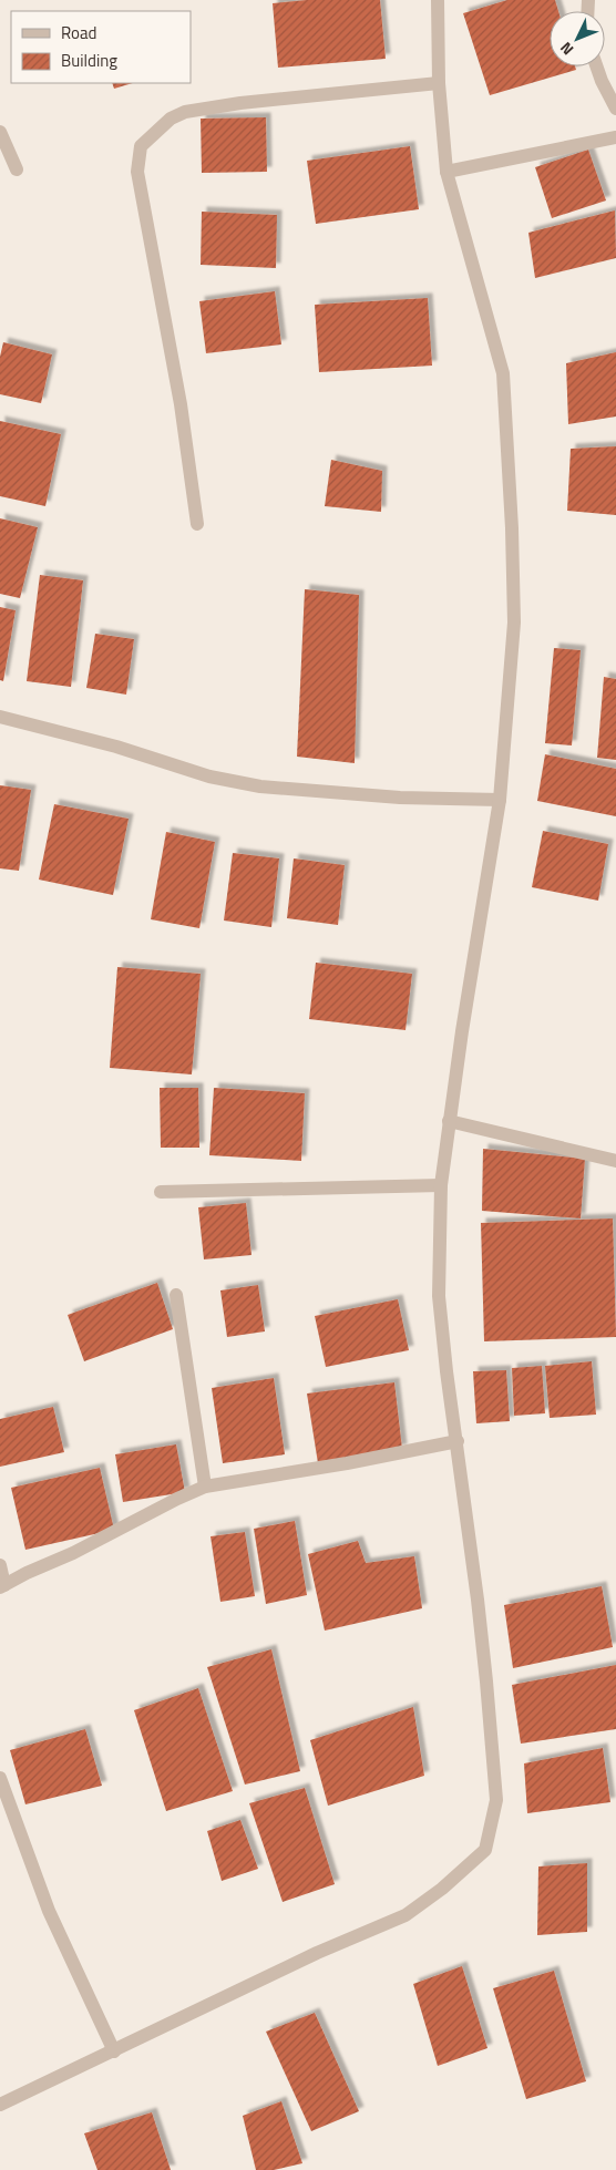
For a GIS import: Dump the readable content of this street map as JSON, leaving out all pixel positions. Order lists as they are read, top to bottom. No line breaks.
{"legend":["Road","Building"],"north":"bottom left"}
